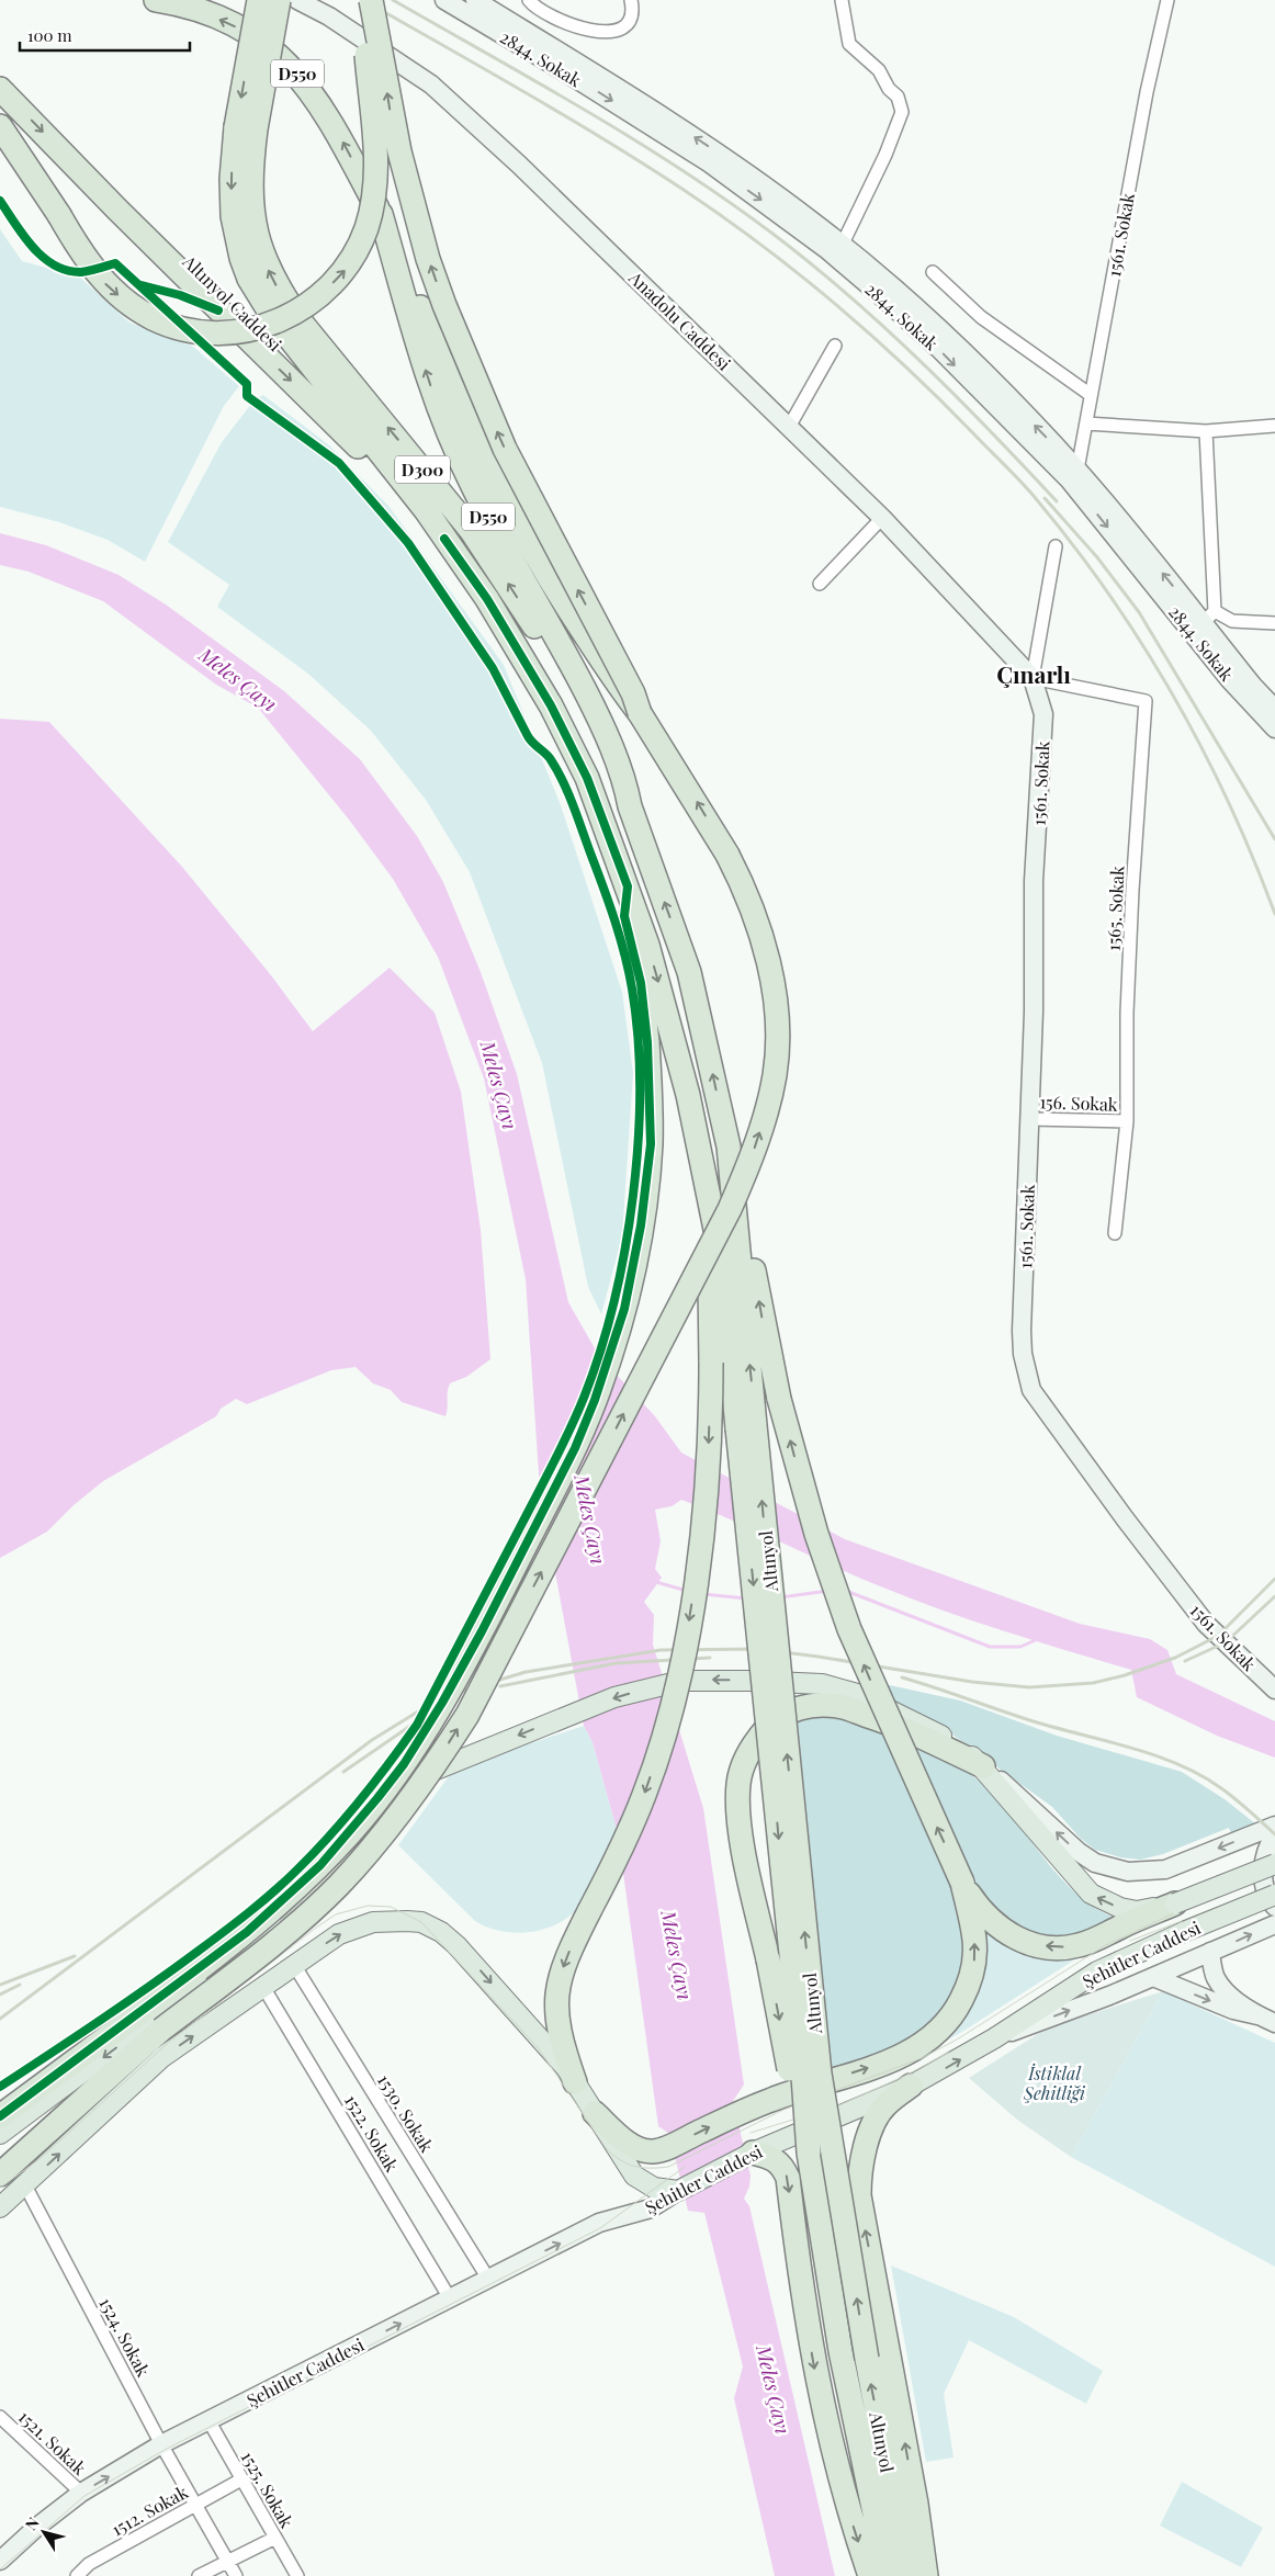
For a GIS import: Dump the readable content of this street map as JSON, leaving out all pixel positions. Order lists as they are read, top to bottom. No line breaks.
{"streets":{"highway":["D550","Altınyol Caddesi","D300","Altınyol"],"main road":["2844. Sokak","1561. Sokak","Anadolu Caddesi","Şehitler Caddesi"],"street":["1565. Sokak","156. Sokak","1530. Sokak","1522. Sokak","1524. Sokak","1521. Sokak","1525. Sokak","1512. Sokak"]},"crossings":[["2844. Sokak","1561. Sokak"],["D550","D300"],["1561. Sokak","Anadolu Caddesi"],["1561. Sokak","1565. Sokak"],["1561. Sokak","156. Sokak"],["Altınyol Caddesi","D300"],["Anadolu Caddesi","1565. Sokak"],["1565. Sokak","156. Sokak"],["Şehitler Caddesi","1530. Sokak"],["Şehitler Caddesi","1522. Sokak"],["Şehitler Caddesi","1524. Sokak"],["Şehitler Caddesi","1521. Sokak"],["Şehitler Caddesi","1525. Sokak"],["1524. Sokak","1512. Sokak"],["1525. Sokak","1512. Sokak"]],"districts":["Çınarlı"],"water":["Meles Çayı"],"parks":["İstiklal Şehitliği"],"scale_bar":"100 m","north":"top left"}
